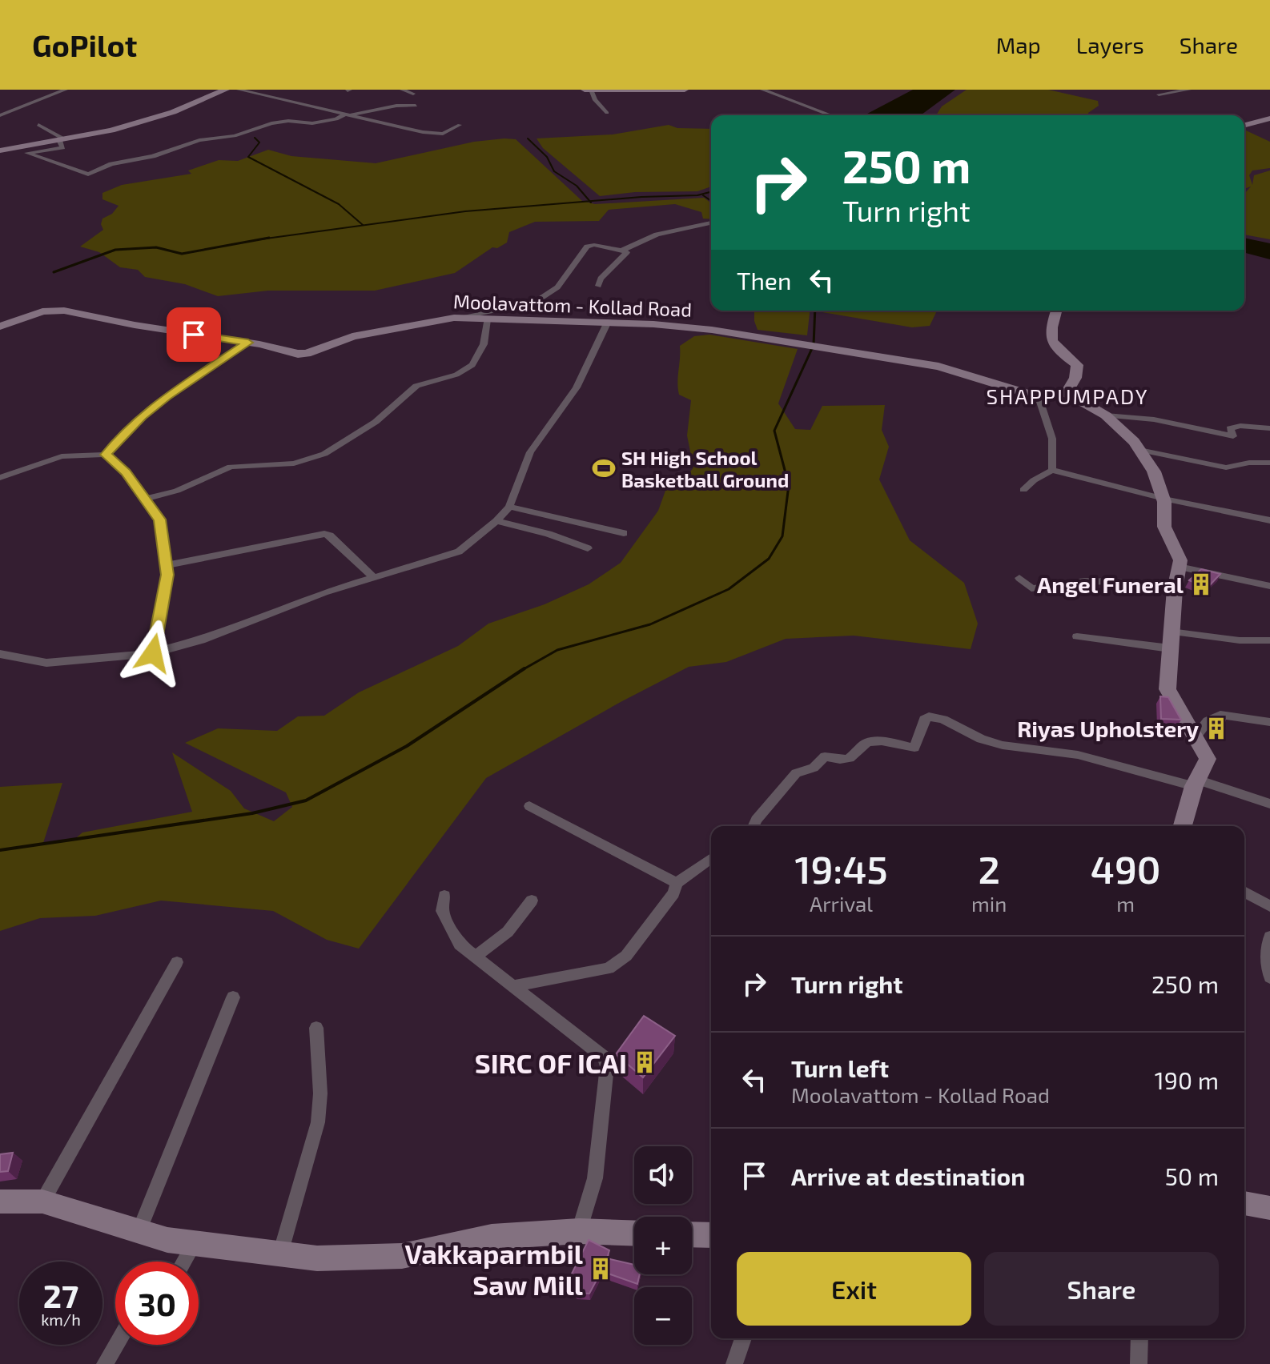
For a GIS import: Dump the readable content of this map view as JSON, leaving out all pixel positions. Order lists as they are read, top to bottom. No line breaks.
{"streets":{"main road":["Moolavattom - Kollad Road"]},"districts":["SHAPPUMPADY"],"places":{"sports":["SH High School Basketball Ground"],"building":["Angel Funeral","Riyas Upholstery","SIRC OF ICAI","Vakkaparmbil Saw Mill"]},"page":{"header":"GoPilot","nav":["Map","Layers","Share"],"turn":["250 m","Turn right"],"then":"Then","eta":["19:45","Arrival","2","min","490","m"],"list":[{"name":"Turn right","value":"250 m"},{"name":"Turn left","note":"Moolavattom - Kollad Road","value":"190 m"},{"name":"Arrive at destination","value":"50 m"}],"map_buttons":["+","−"],"buttons":["Exit","Share"],"speed":"27 km/h","limit":"30"}}
